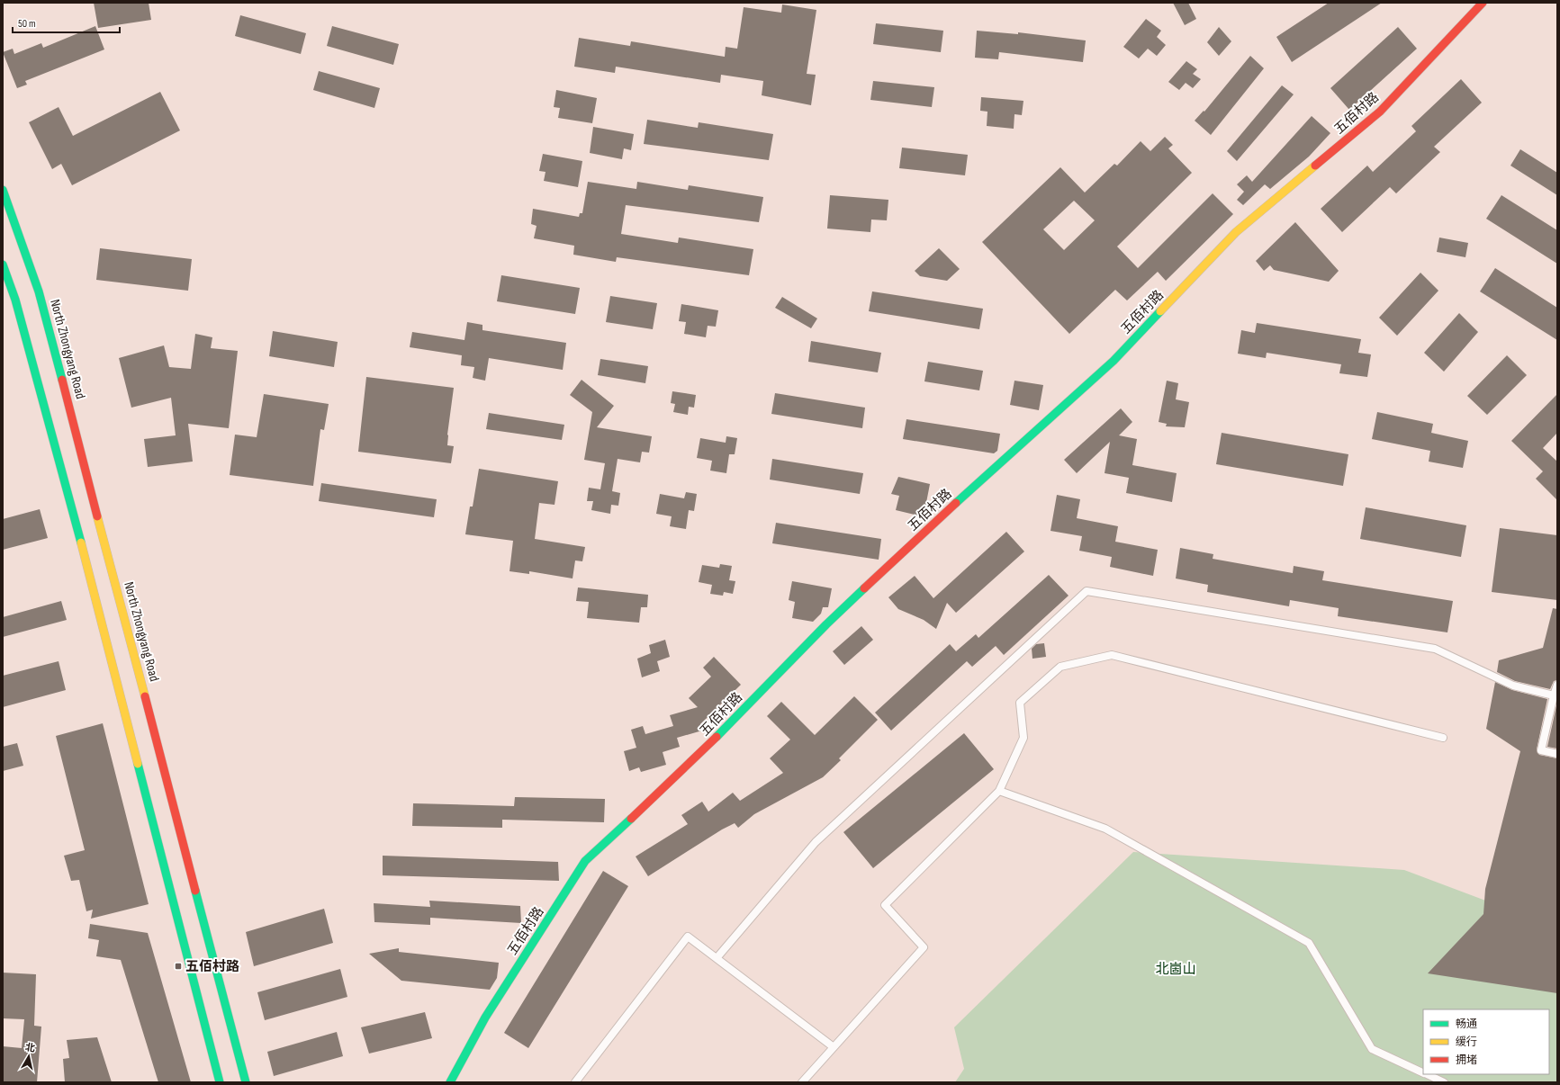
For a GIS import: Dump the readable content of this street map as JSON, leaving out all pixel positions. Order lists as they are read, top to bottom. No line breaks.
{"streets":{"main road":["五佰村路","North Zhongyang Road"]},"parks":["北崮山"],"places":{"transit":["五佰村路"]},"legend":["畅通","缓行","拥堵"],"scale_bar":"50 m","north":"top"}
